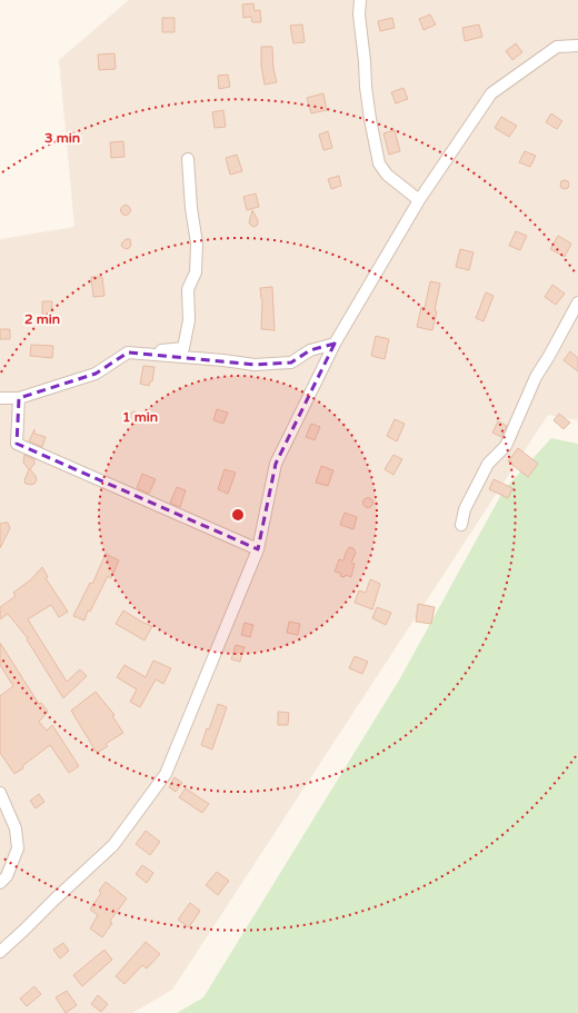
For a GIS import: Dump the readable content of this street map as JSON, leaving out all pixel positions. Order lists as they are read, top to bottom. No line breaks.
{"rings":["3 min","2 min","1 min"]}
